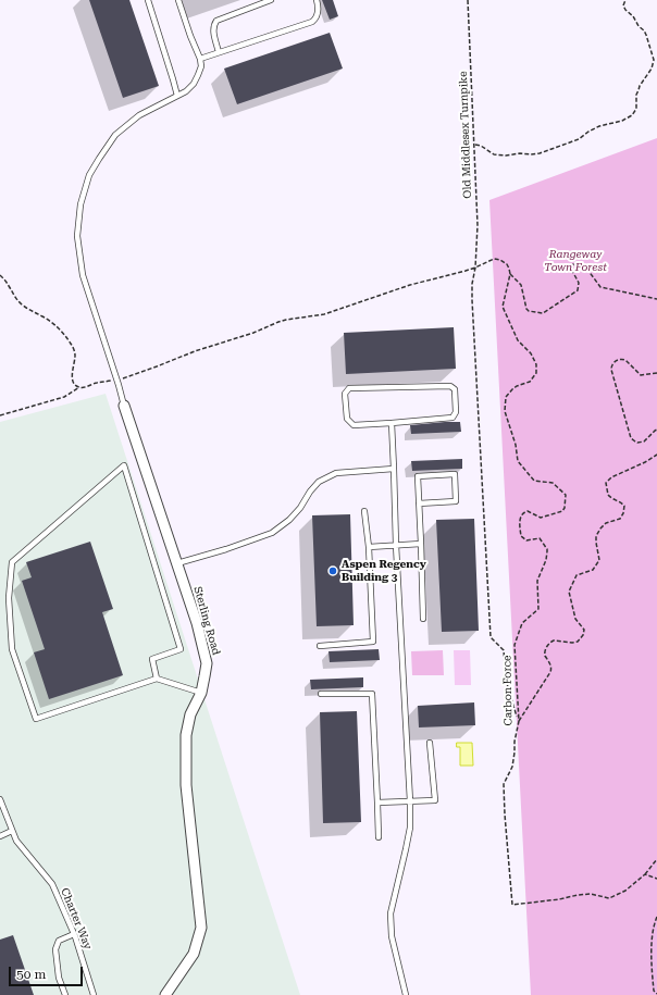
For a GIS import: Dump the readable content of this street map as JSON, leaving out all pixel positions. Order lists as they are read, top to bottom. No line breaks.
{"streets":{"street":["Sterling Road"],"lane":["Charter Way"],"path":["Old Middlesex Turnpike","Carbon Force"]},"crossings":[["Old Middlesex Turnpike","Carbon Force"]],"parks":["Rangeway Town Forest"],"places":["Aspen Regency Building 3"],"scale_bar":"50 m"}
